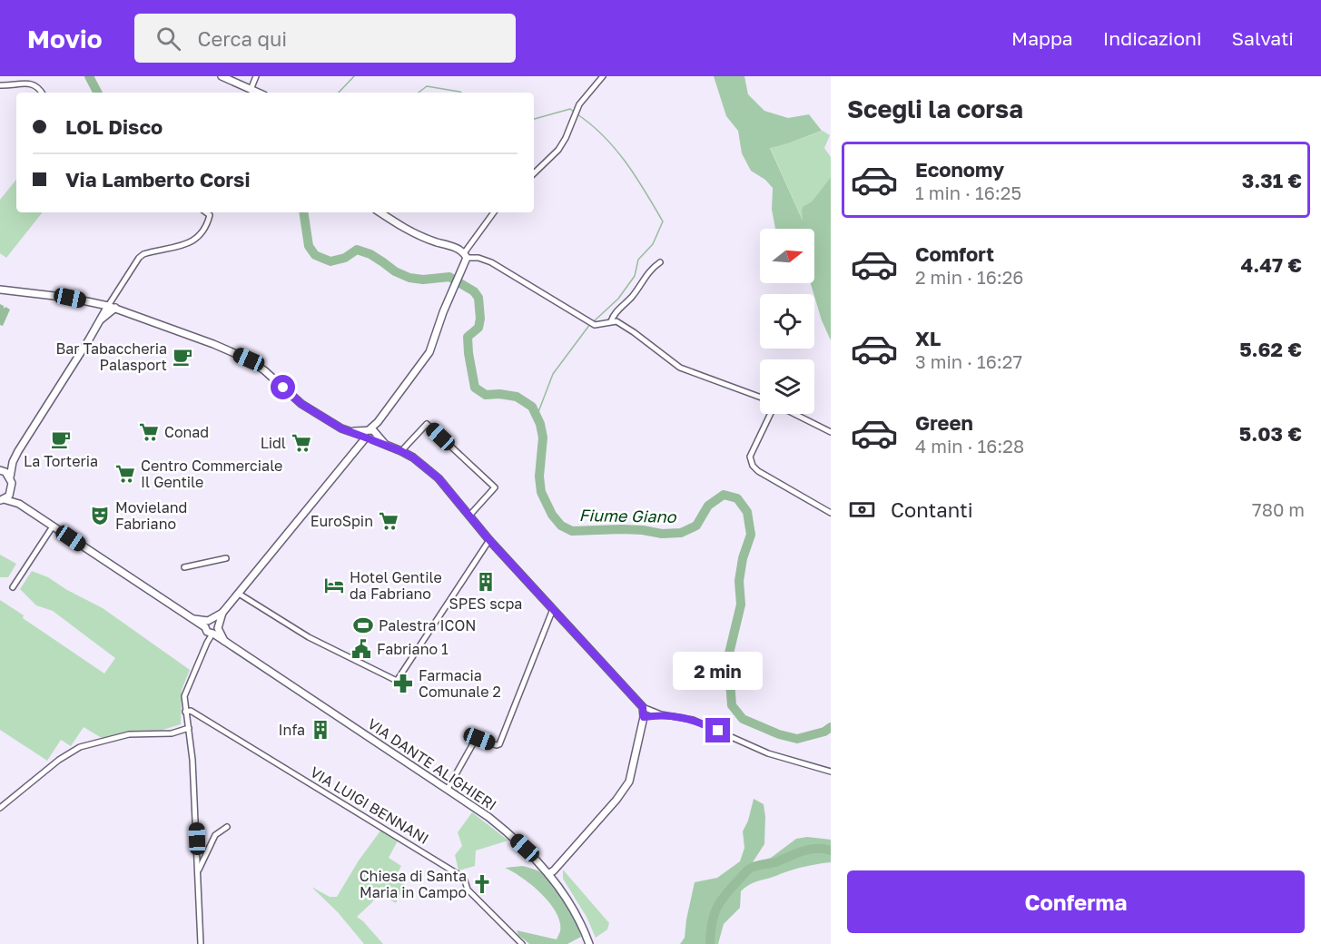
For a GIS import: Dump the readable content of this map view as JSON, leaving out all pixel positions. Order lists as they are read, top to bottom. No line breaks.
{"streets":{"main road":["VIA DANTE ALIGHIERI"],"street":["VIA LUIGI BENNANI"]},"water":["Fiume Giano"],"places":{"cafe":["Bar Tabaccheria Palasport","La Torteria"],"supermarket":["Conad","Lidl","Centro Commerciale Il Gentile","EuroSpin"],"theatre":["Movieland Fabriano"],"building":["SPES scpa","Infa"],"hotel":["Hotel Gentile da Fabriano"],"sports":["Palestra ICON"],"public building":["Fabriano 1"],"pharmacy":["Farmacia Comunale 2"],"church":["Chiesa di Santa Maria in Campo"]},"north":"right","page":{"header":"Movio","search":"Cerca qui","nav":["Mappa","Indicazioni","Salvati"],"heading":"Scegli la corsa","banner":["LOL Disco","Via Lamberto Corsi"],"list":[{"name":"Economy","note":"1 min · 16:25","value":"3.31 €"},{"name":"Comfort","note":"2 min · 16:26","value":"4.47 €"},{"name":"XL","note":"3 min · 16:27","value":"5.62 €"},{"name":"Green","note":"4 min · 16:28","value":"5.03 €"}],"pay":["Contanti","780 m"],"bubble":"2 min","buttons":"Conferma"}}
